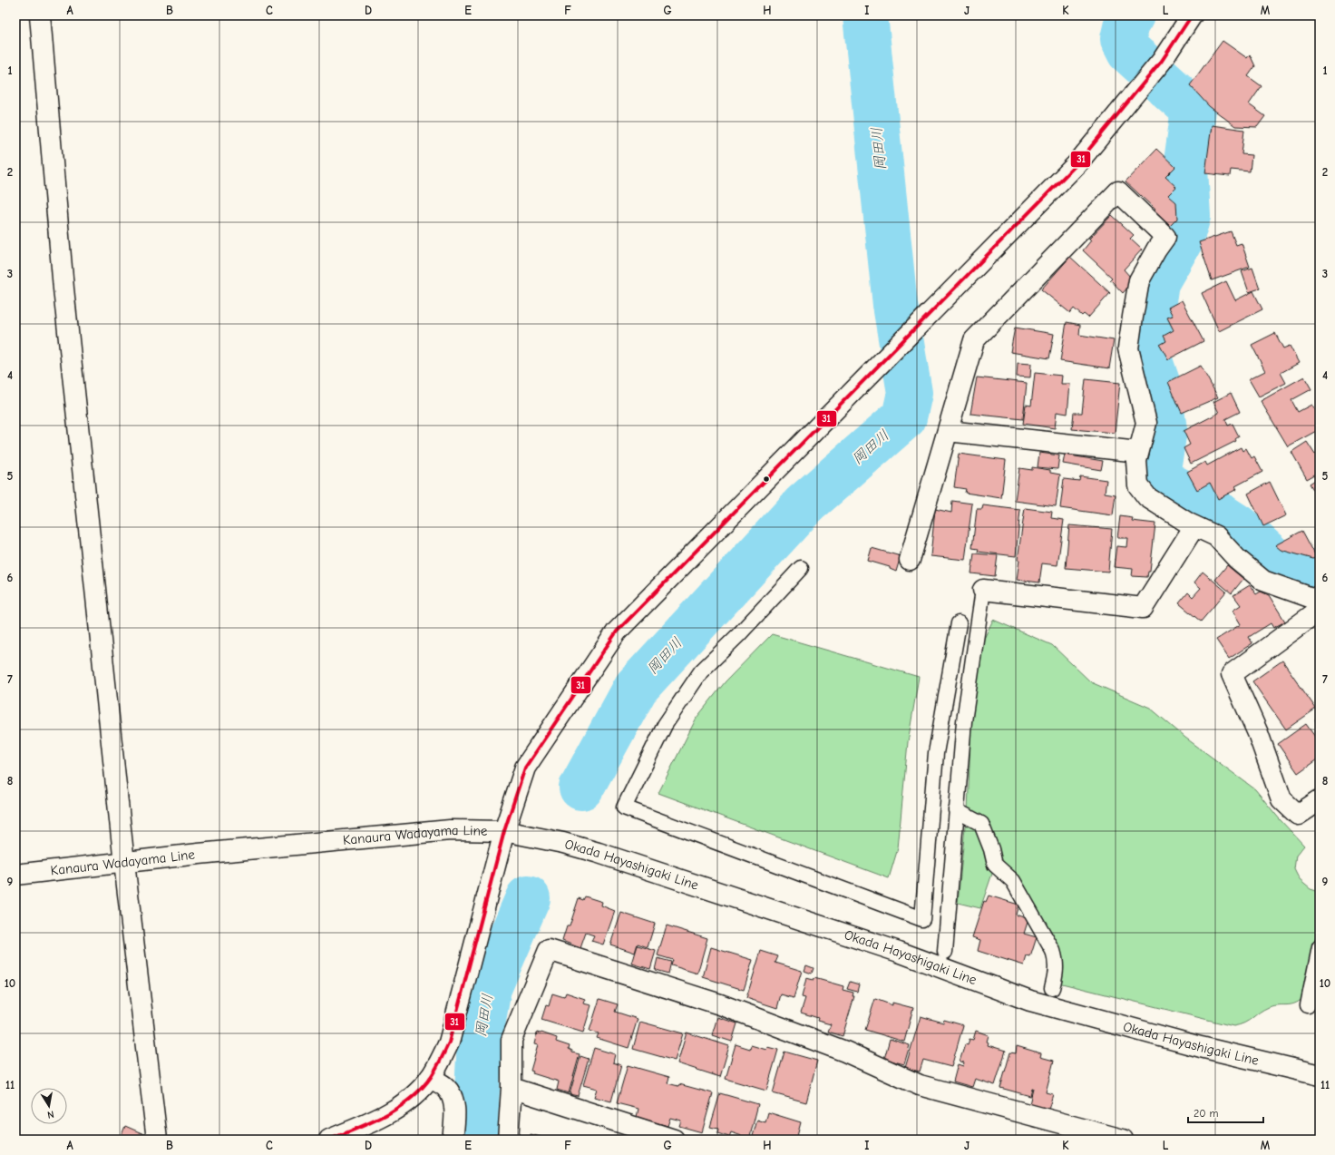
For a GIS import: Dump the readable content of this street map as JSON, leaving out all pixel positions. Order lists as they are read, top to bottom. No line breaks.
{"streets":{"street":["Kanaura Wadayama Line","Okada Hayashigaki Line"]},"crossings":[["Kanaura Wadayama Line","Okada Hayashigaki Line"]],"water":["岡田川"],"lines":["transit line 31"],"scale_bar":"20 m","north":"bottom","grid":{"columns":["A","B","C","D","E","F","G","H","I","J","K","L","M"],"rows":["1","2","3","4","5","6","7","8","9","10","11"]}}
